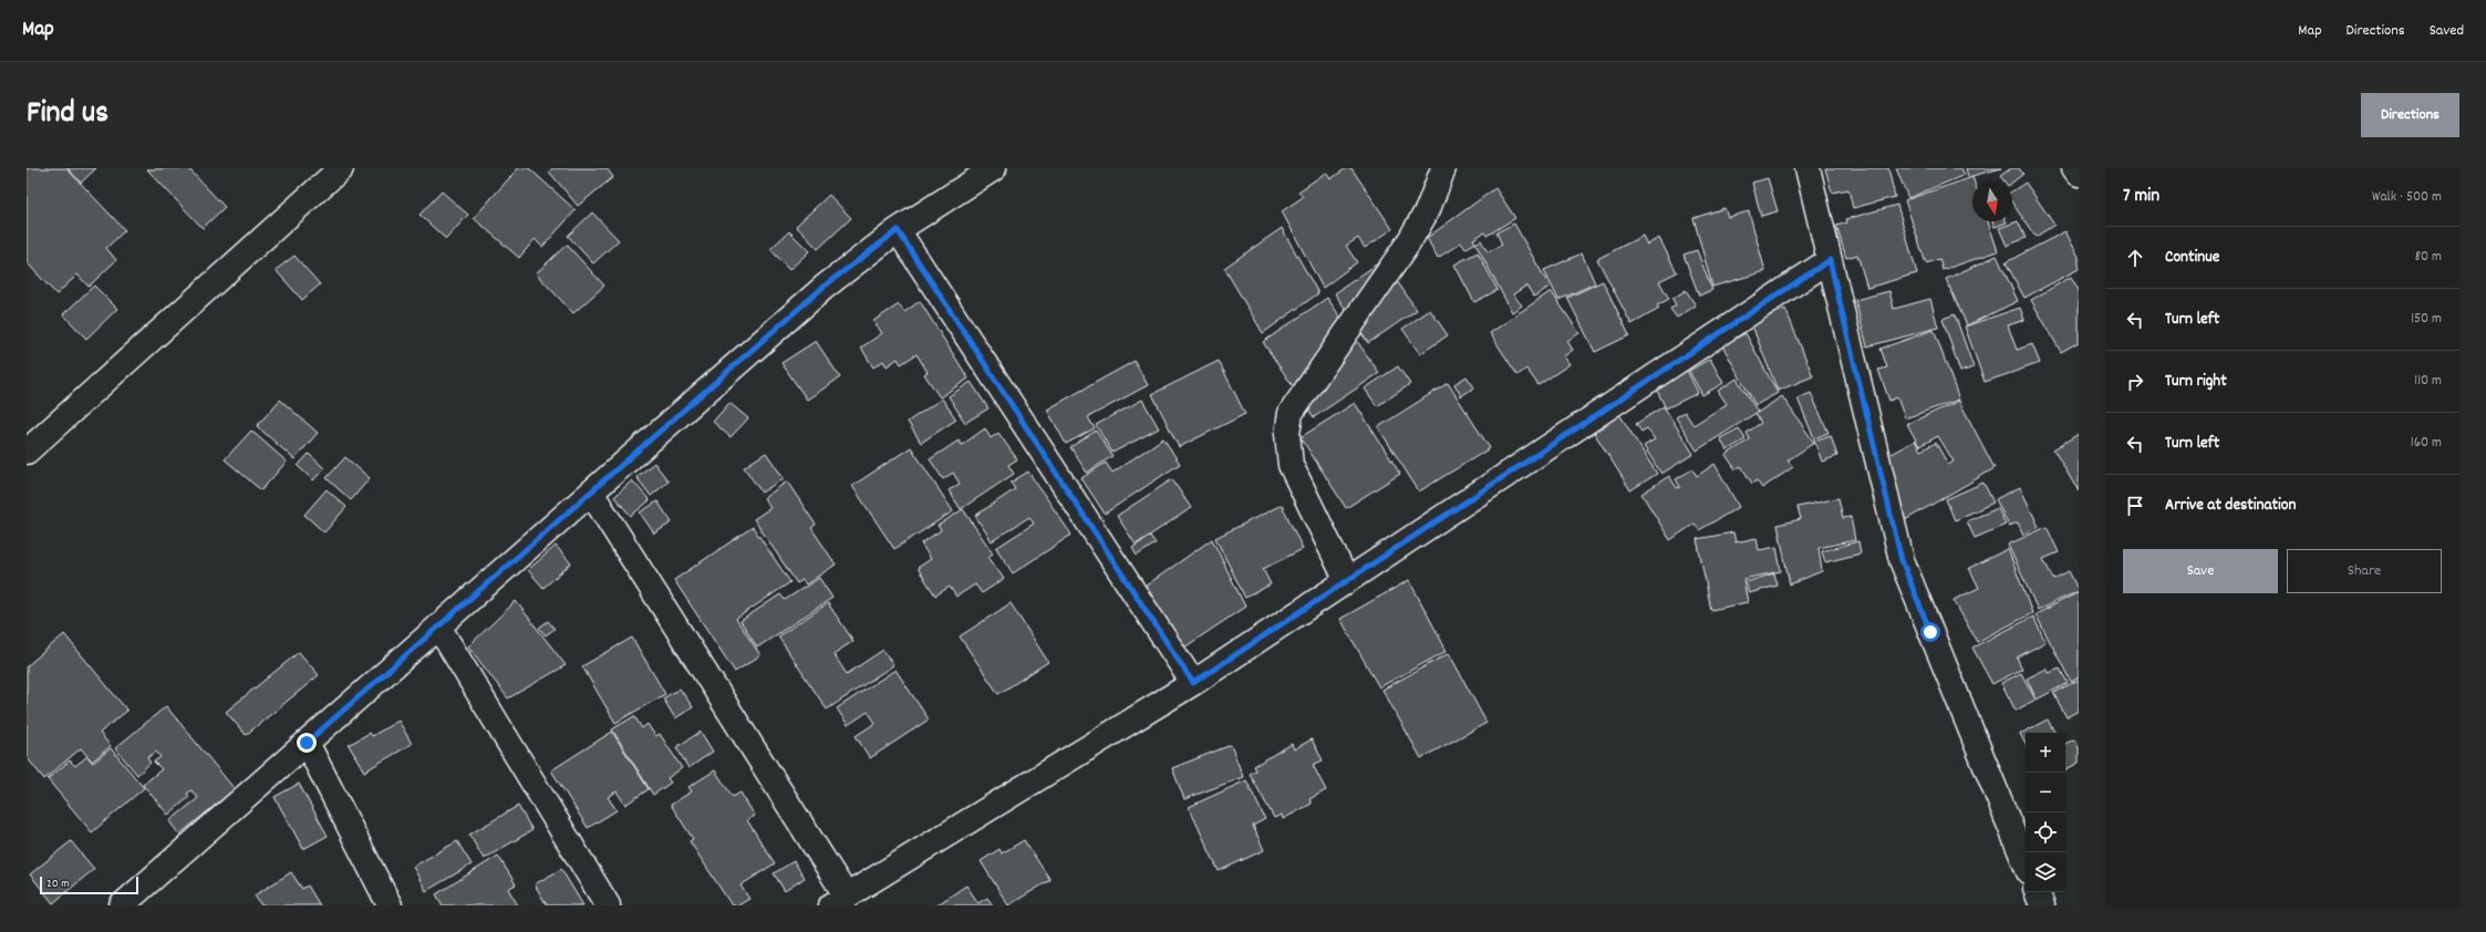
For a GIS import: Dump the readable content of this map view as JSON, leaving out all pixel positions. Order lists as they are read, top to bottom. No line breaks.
{"scale_bar":"20 m","north":"bottom","page":{"header":"Map","nav":["Map","Directions","Saved"],"title":"Find us","buttons":["Directions",["Save","Share"]],"heading":["7 min","Walk · 500 m"],"list":[["Continue","80 m"],["Turn left","150 m"],["Turn right","110 m"],["Turn left","160 m"],"Arrive at destination"],"map_buttons":["+","−"],"scale":"20 m"}}
